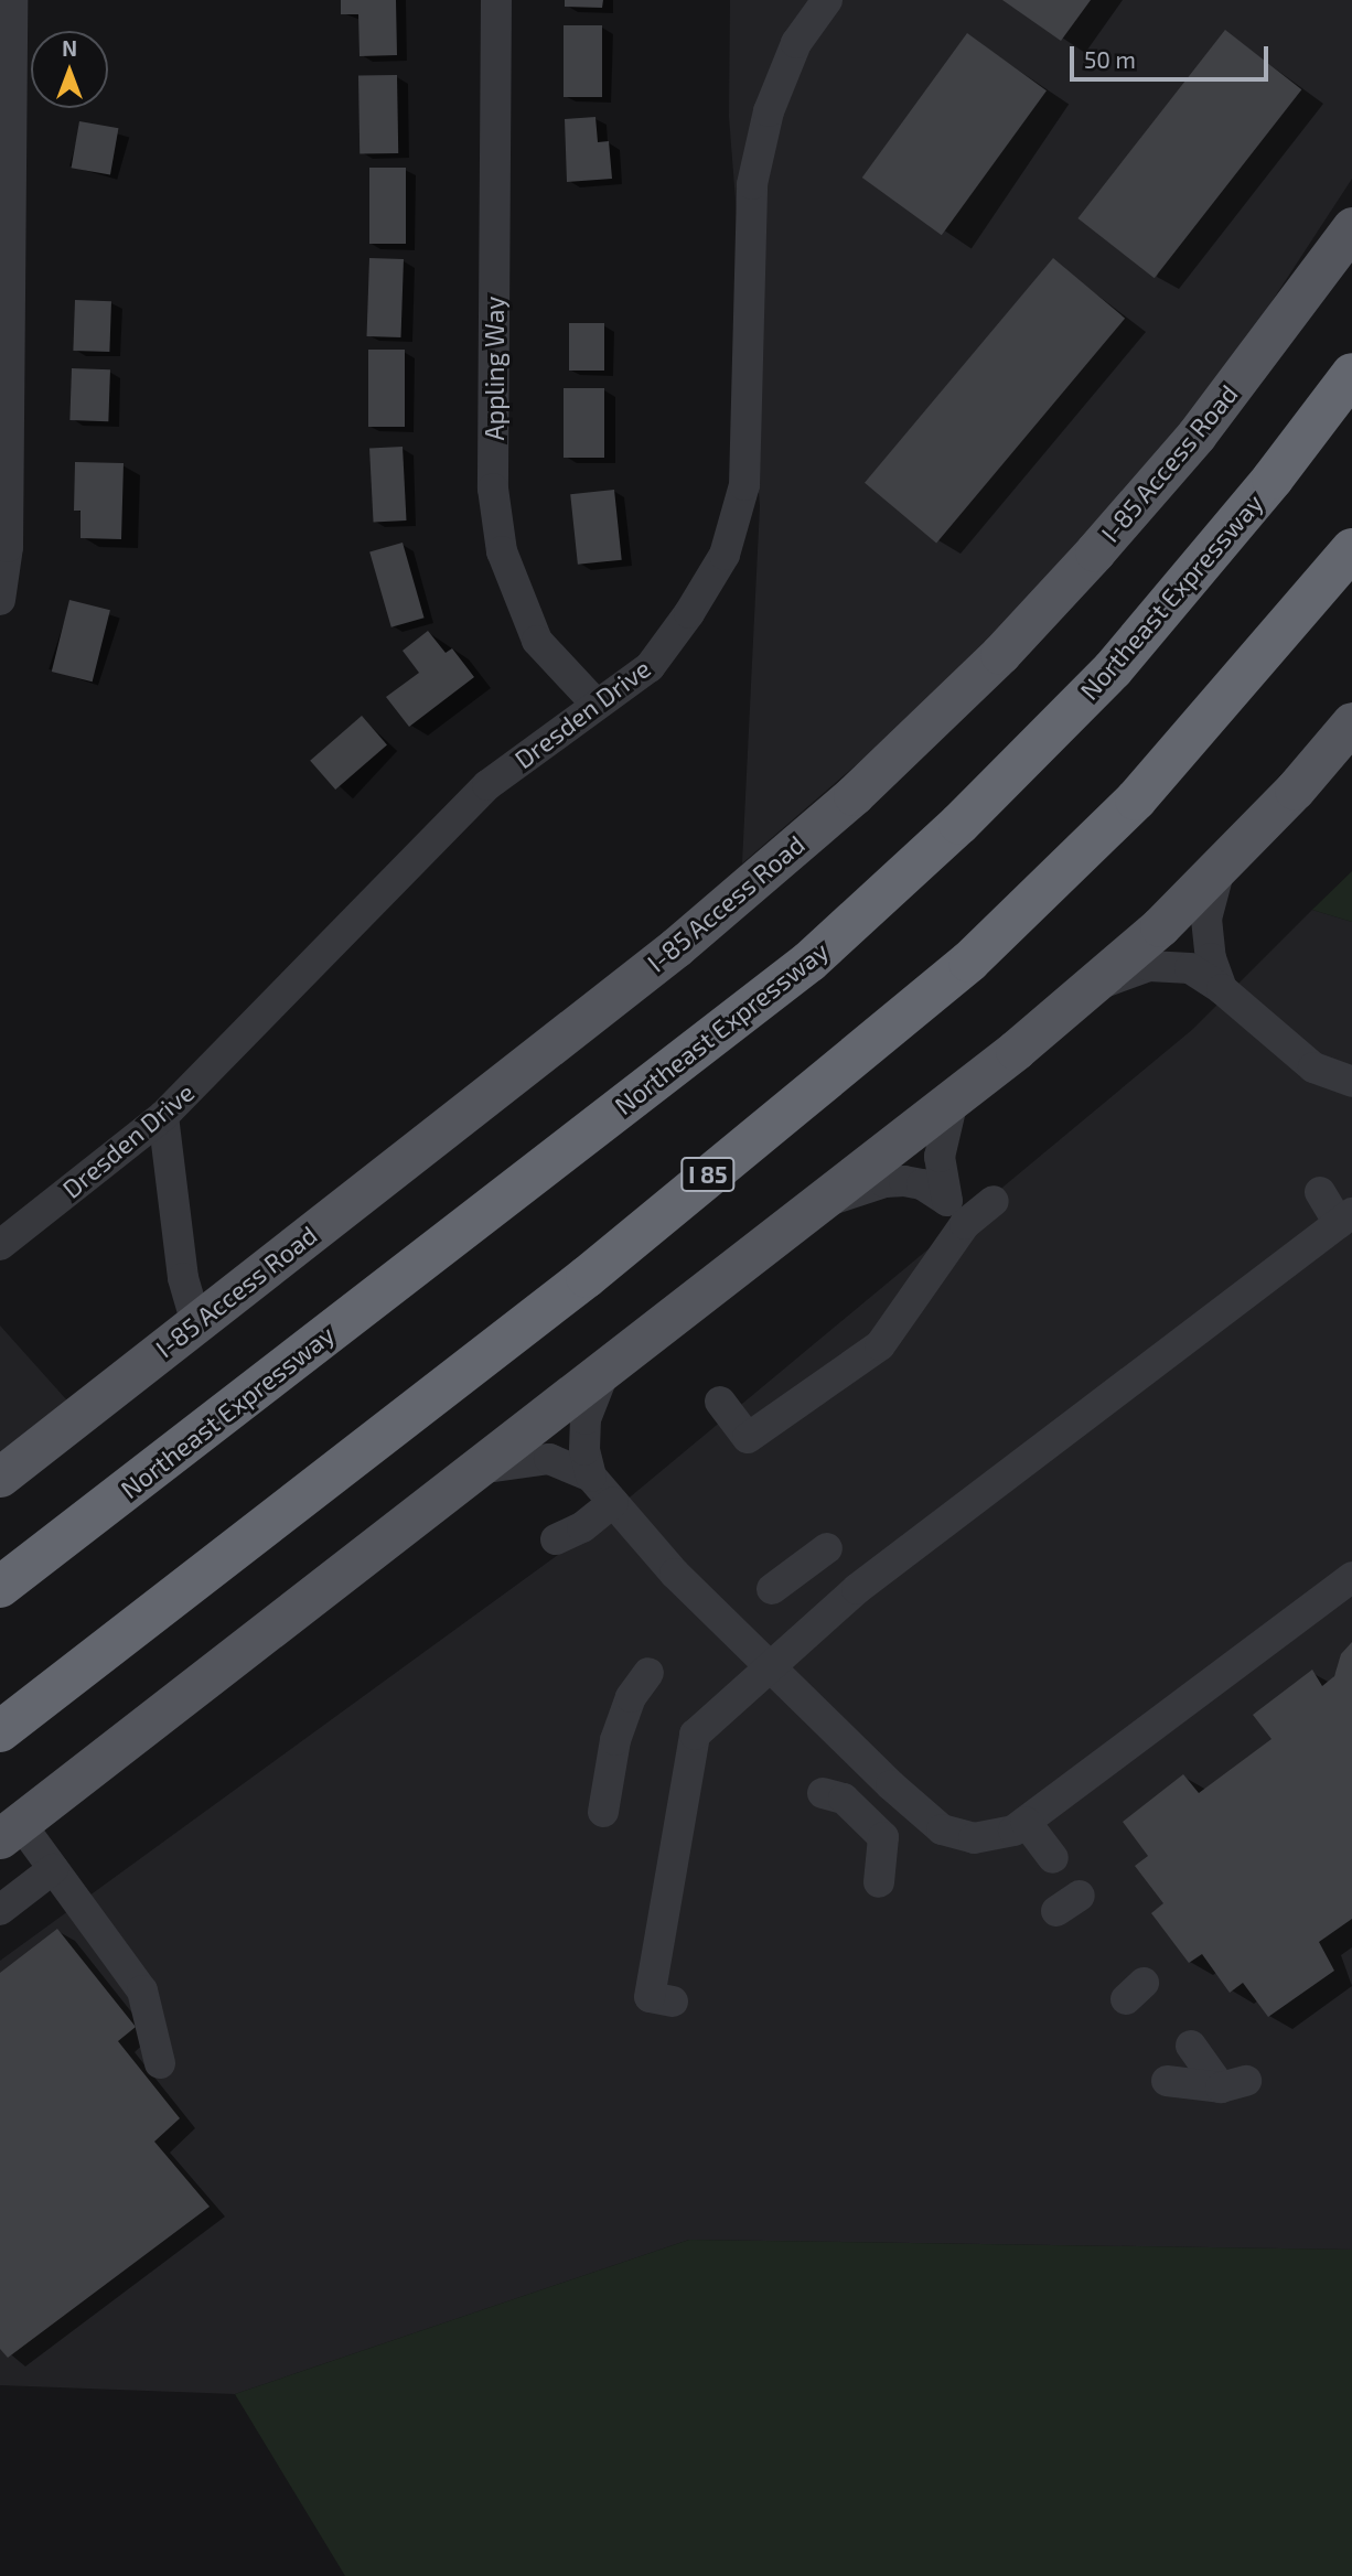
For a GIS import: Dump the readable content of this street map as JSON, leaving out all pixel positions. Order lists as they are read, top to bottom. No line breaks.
{"streets":{"highway":["Northeast Expressway","I 85"],"main road":["I-85 Access Road"],"street":["Appling Way","Dresden Drive"]},"crossings":[["Appling Way","Dresden Drive"]],"scale_bar":"50 m","north":"top"}
